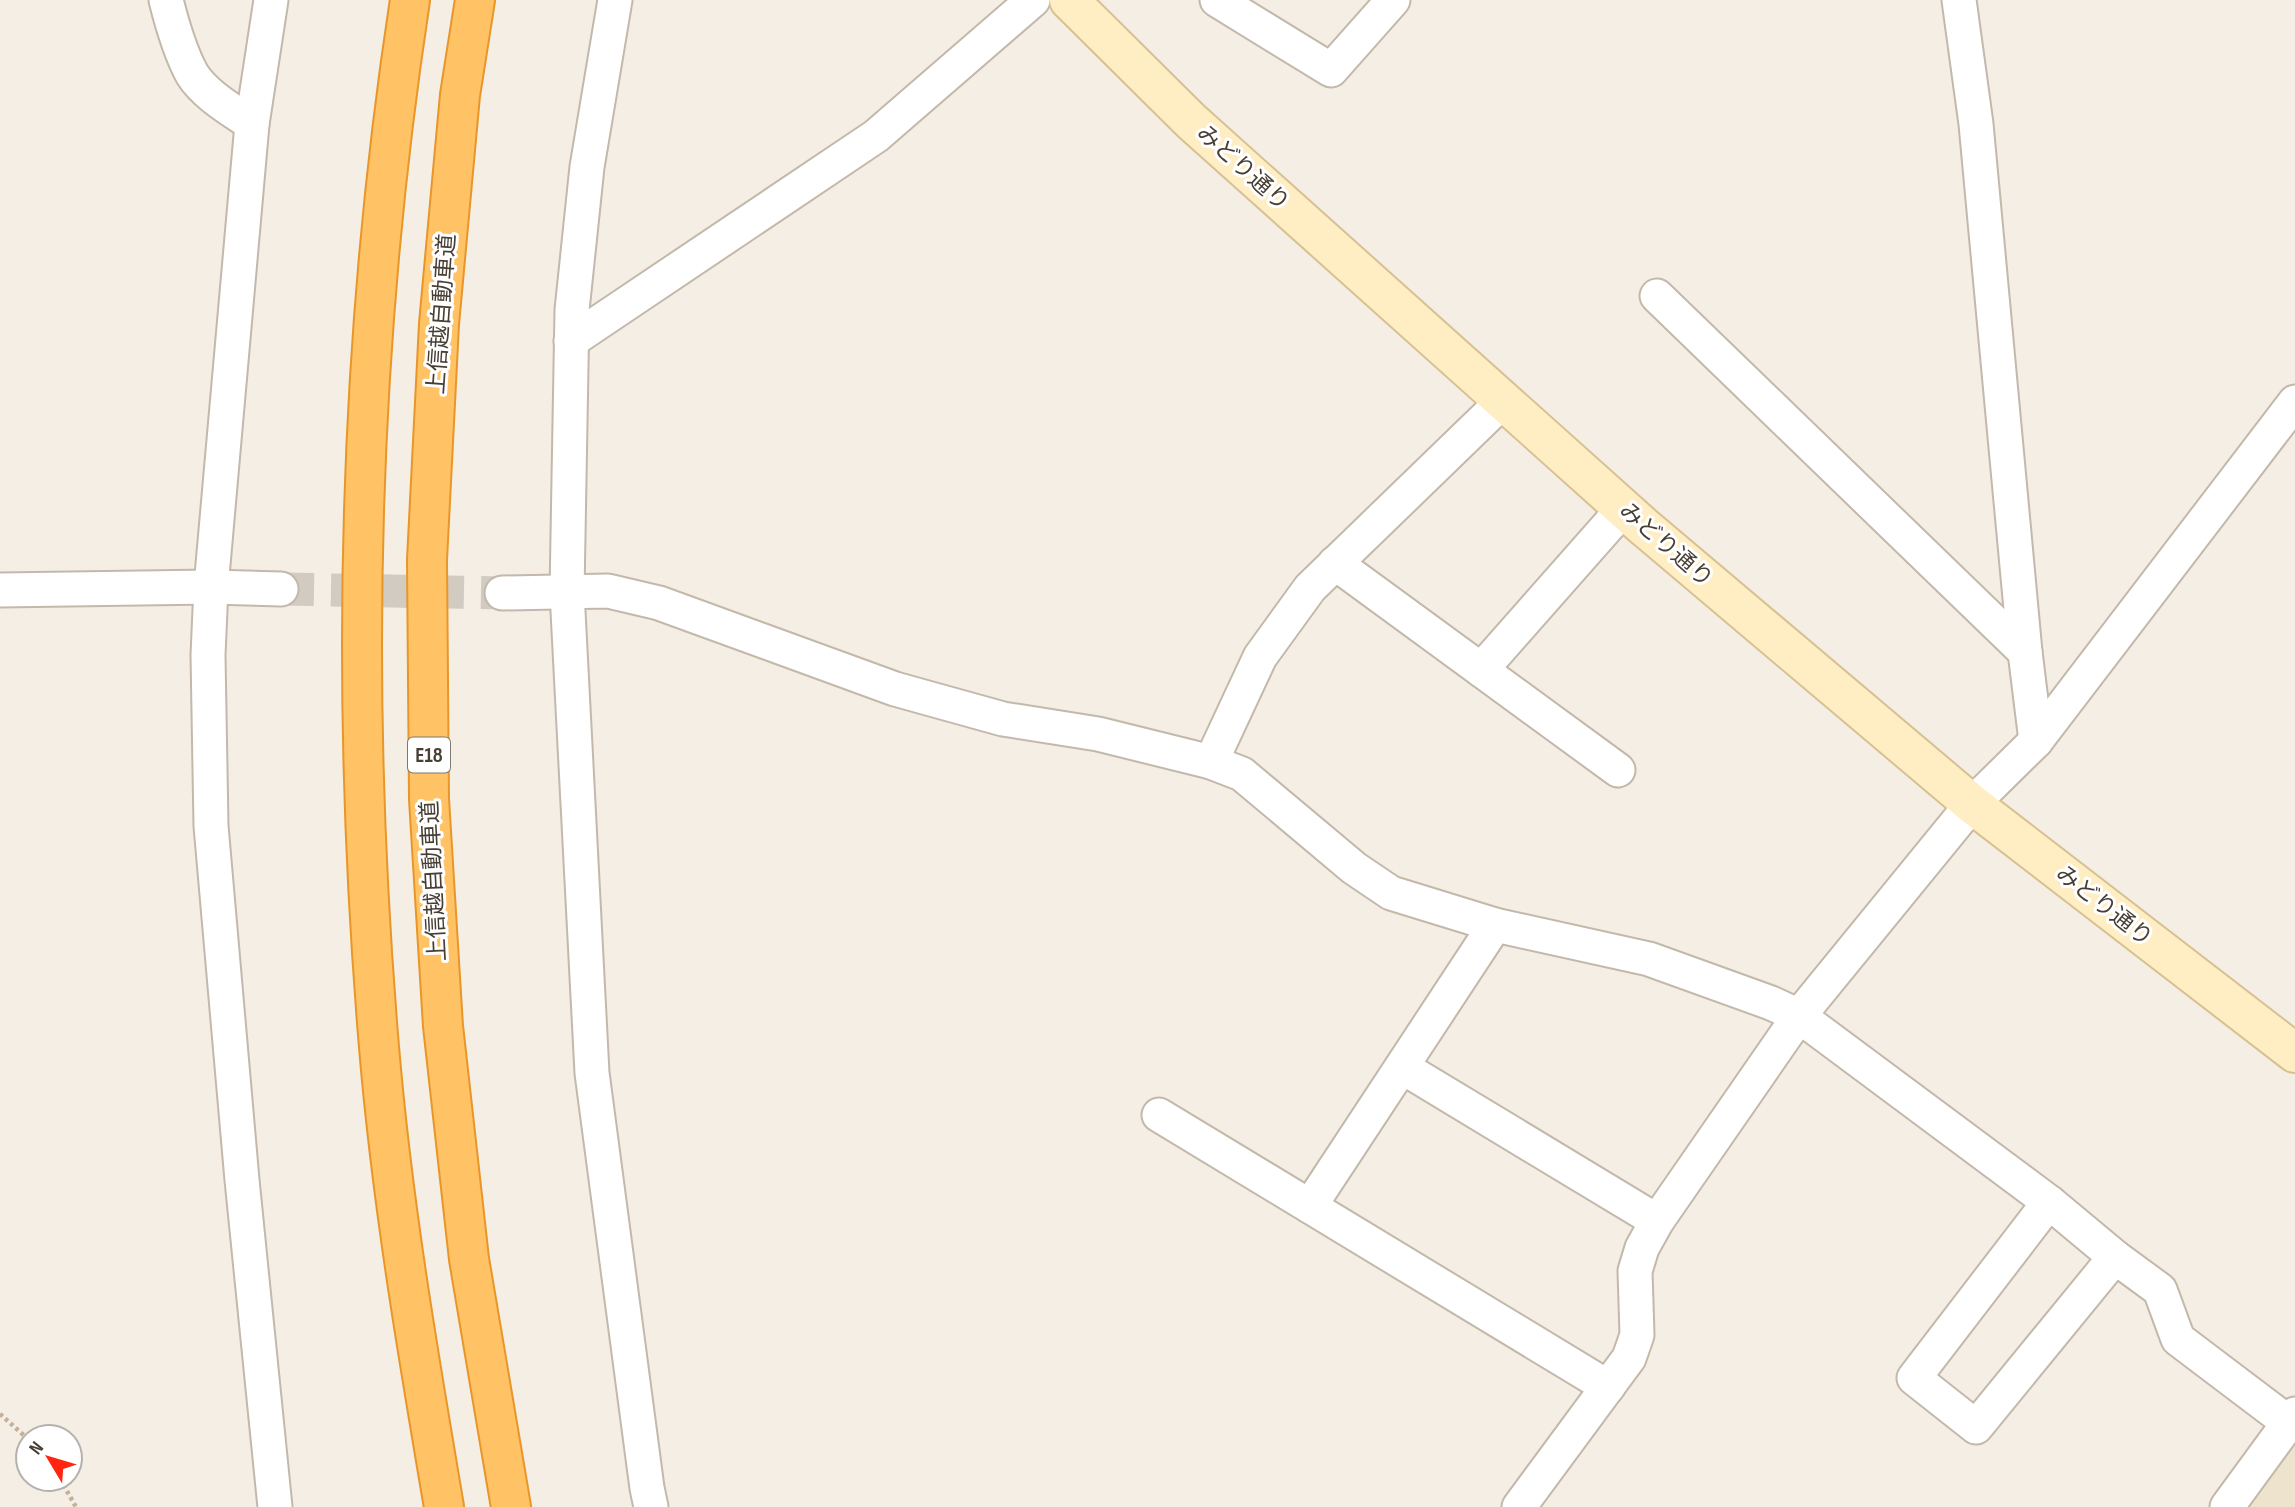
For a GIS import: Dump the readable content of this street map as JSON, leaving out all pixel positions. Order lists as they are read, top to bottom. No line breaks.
{"streets":{"highway":["上信越自動車道","E18"],"street":["みどり通り"]},"north":"top left"}
